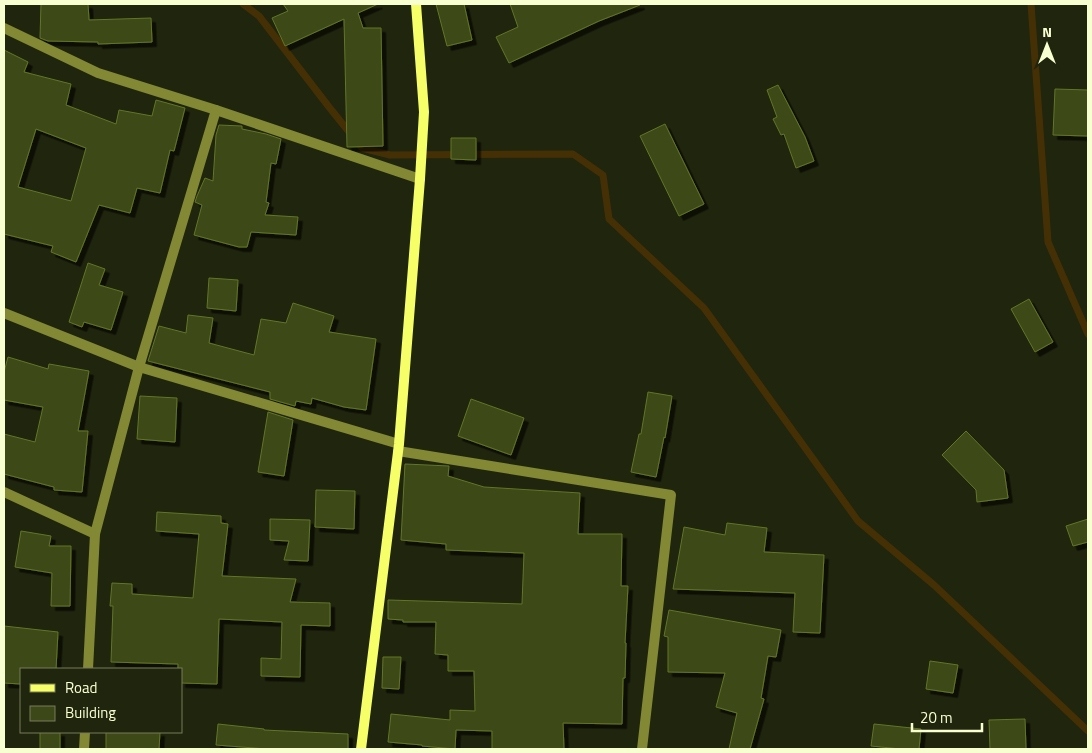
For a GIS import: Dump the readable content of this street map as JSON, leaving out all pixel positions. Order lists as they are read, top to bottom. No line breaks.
{"legend":["Road","Building"],"scale_bar":"20 m","north":"top"}
